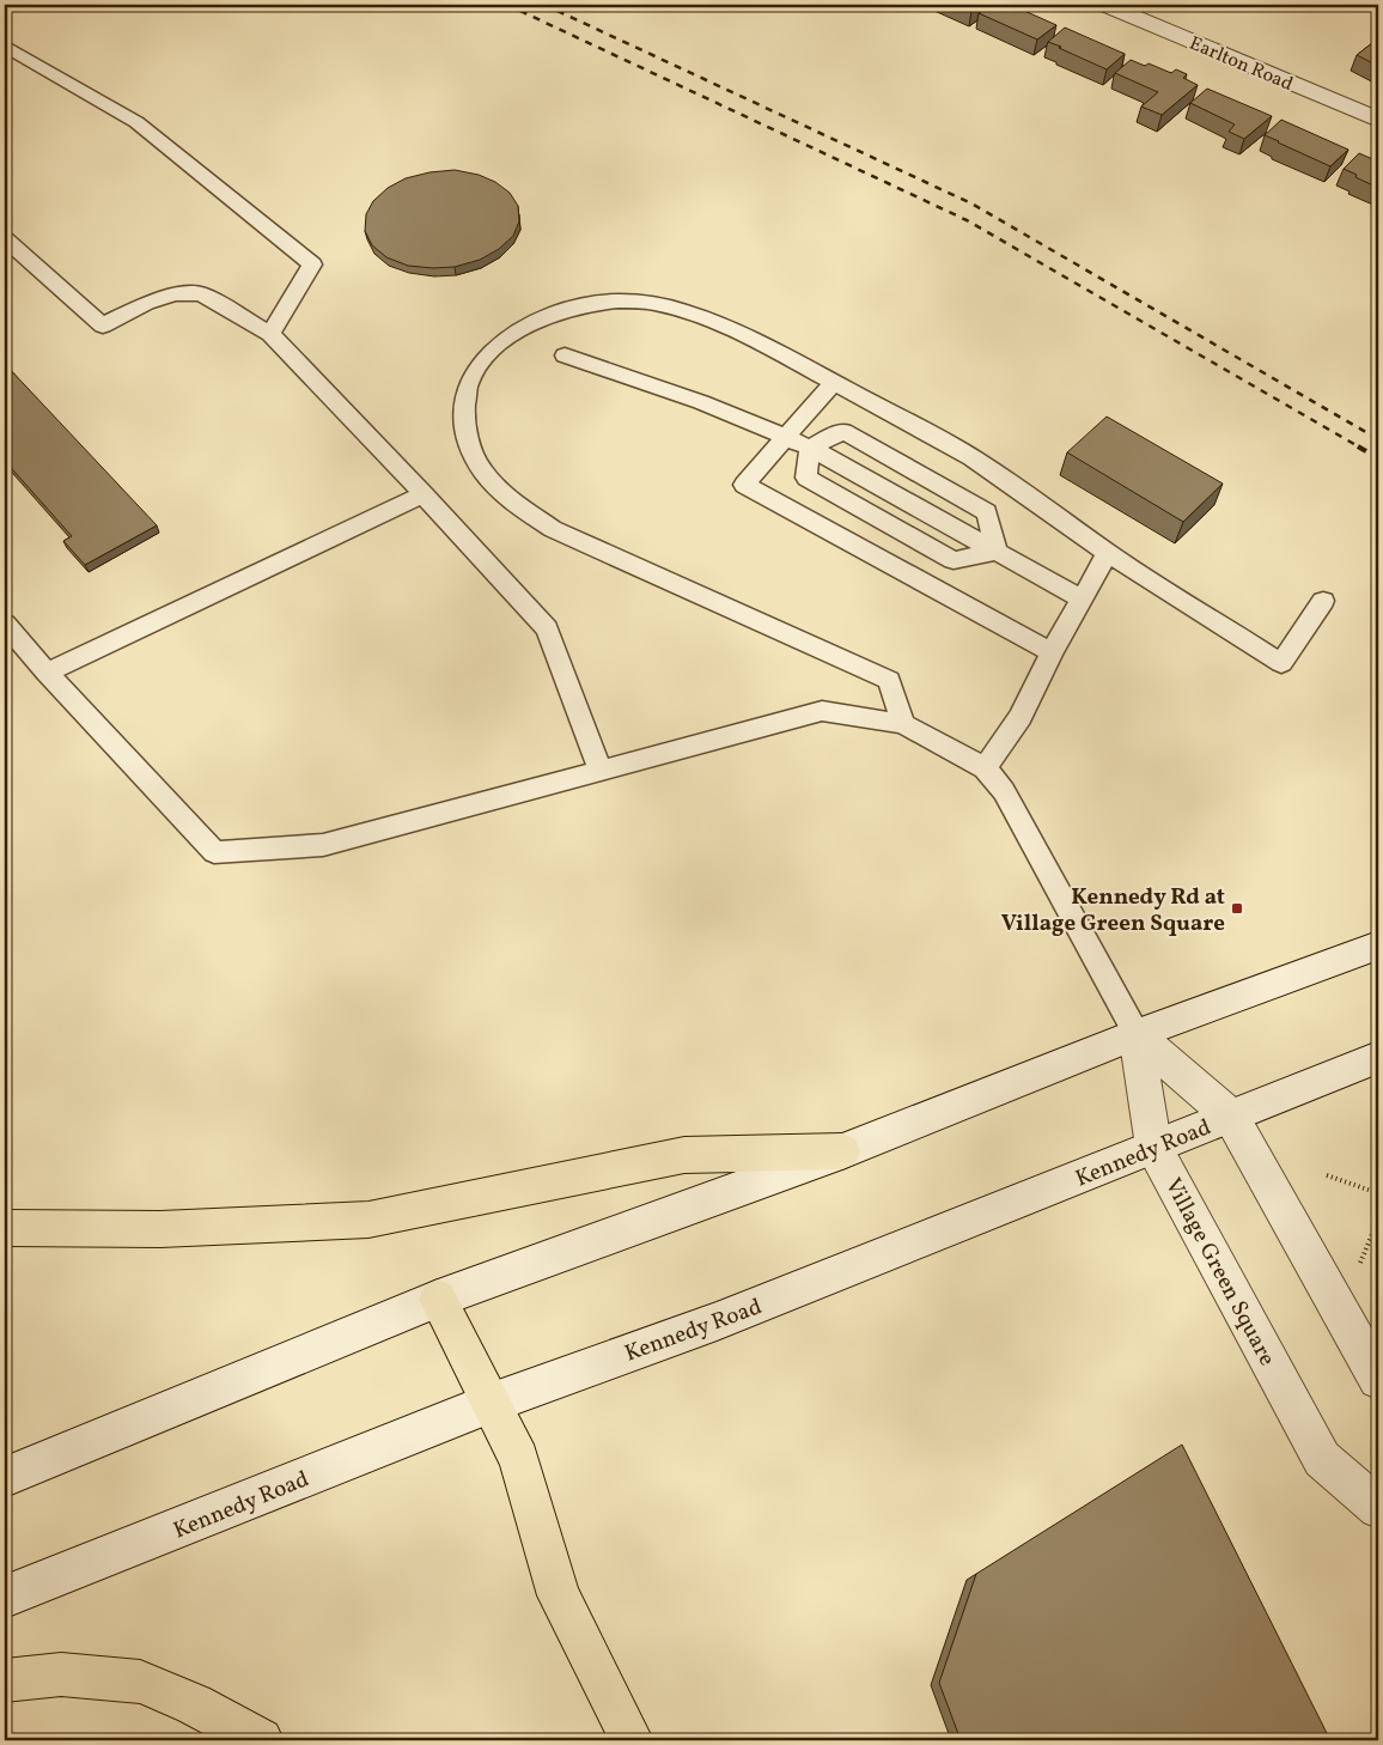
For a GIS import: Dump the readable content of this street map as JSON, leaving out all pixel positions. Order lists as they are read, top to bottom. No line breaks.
{"streets":{"main road":["Earlton Road","Kennedy Road","Village Green Square"]},"crossings":[["Kennedy Road","Village Green Square"]],"places":{"transit":["Kennedy Rd at Village Green Square"]}}
